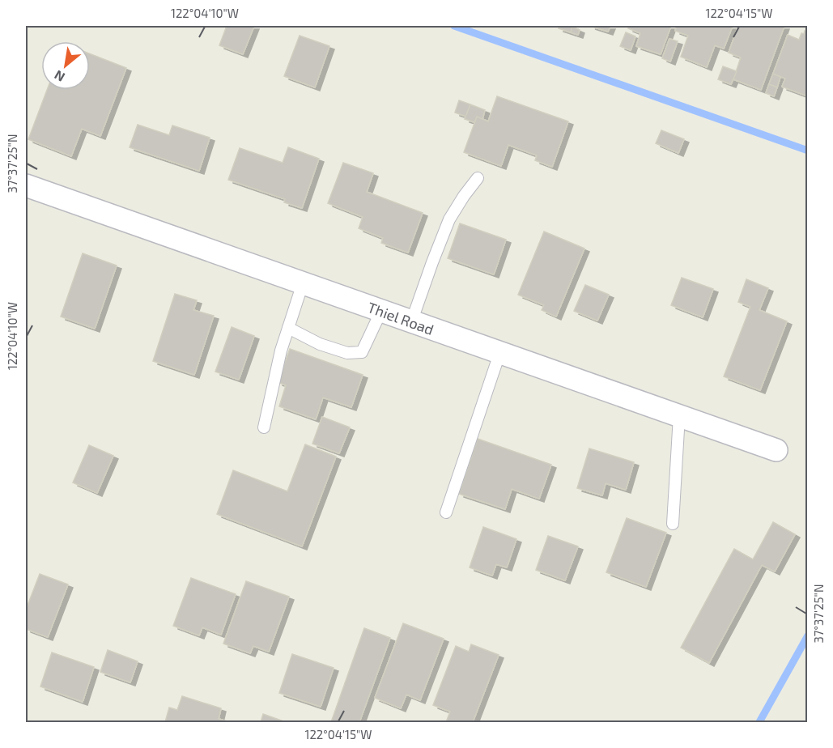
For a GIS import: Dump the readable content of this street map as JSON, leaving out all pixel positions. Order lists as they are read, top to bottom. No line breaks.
{"streets":{"street":["Thiel Road"]},"north":"bottom left","coordinates":["122°04'10\"W","122°04'15\"W","37°37'25\"N"]}
